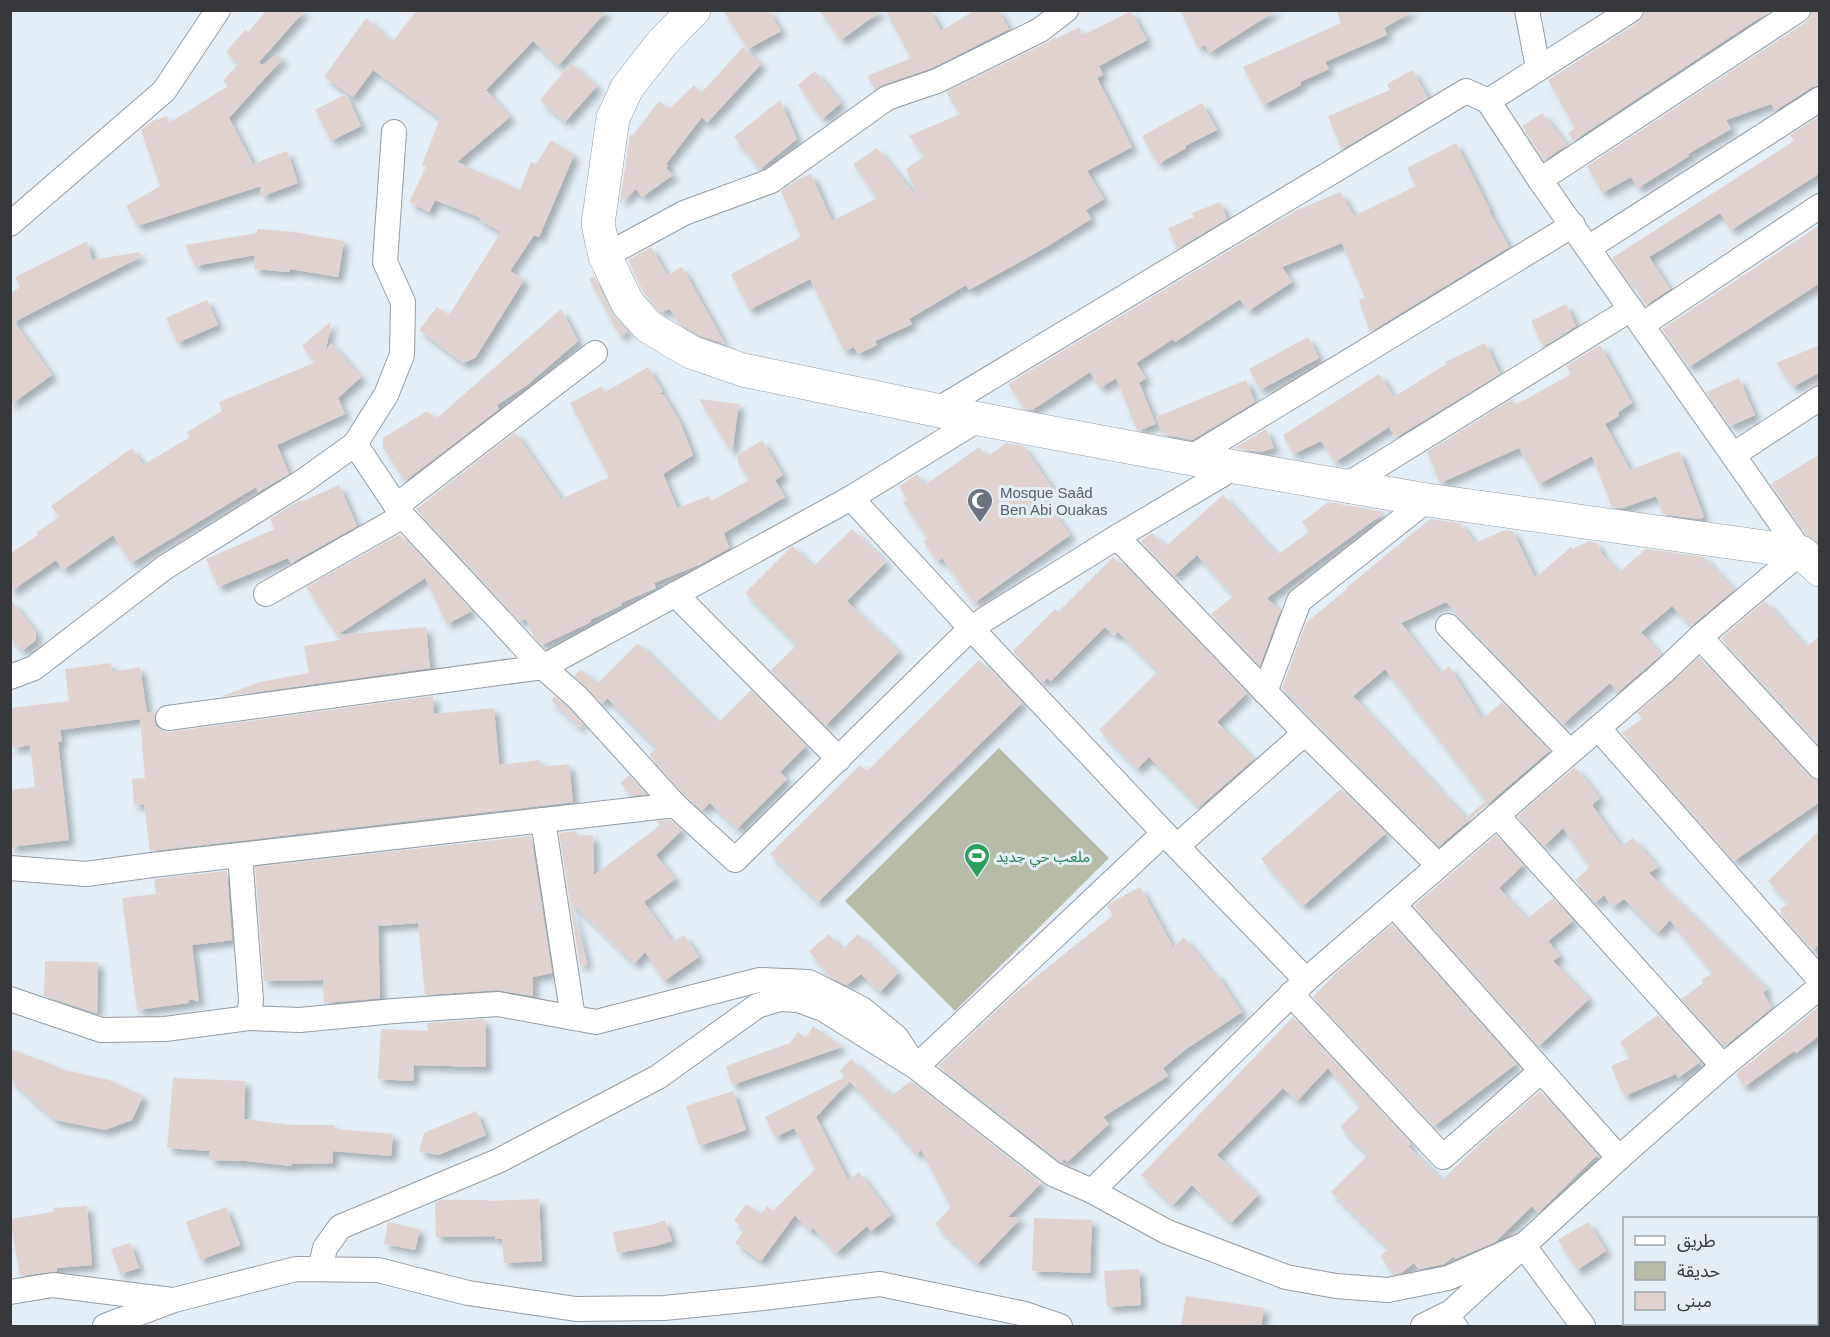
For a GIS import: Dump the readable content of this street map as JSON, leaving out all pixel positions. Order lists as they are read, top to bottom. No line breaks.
{"places":{"mosque":["Mosque Saâd Ben Abi Ouakas"],"sports":["ملعب حي جديد"]},"legend":["طريق","حديقة","مبنى"]}
